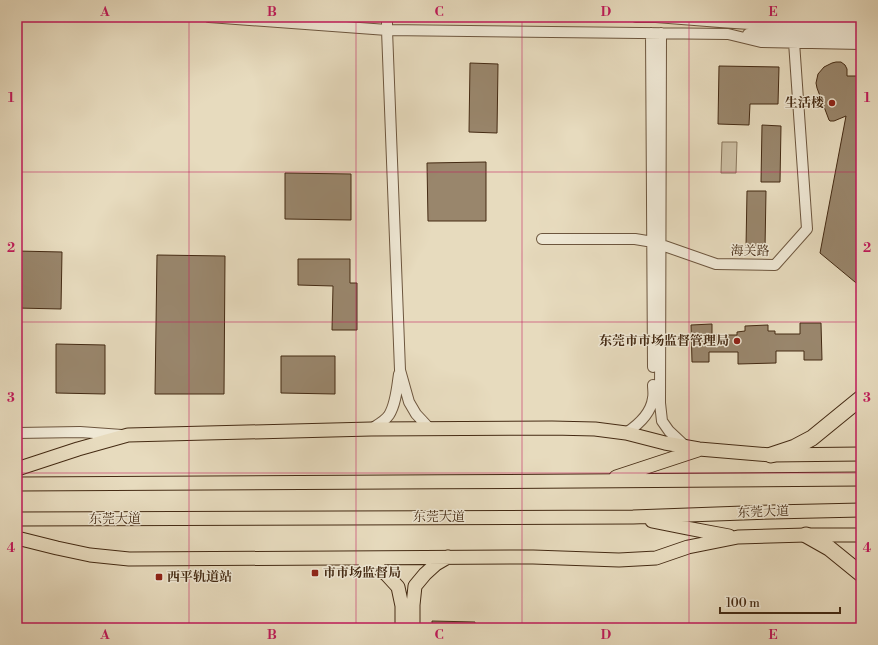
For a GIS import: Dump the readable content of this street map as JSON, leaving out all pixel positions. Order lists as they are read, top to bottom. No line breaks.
{"streets":{"main road":["东莞大道"],"street":["海关路"]},"places":{"other":["生活楼","东莞市市场监督管理局"],"transit":["市市场监督局","西平轨道站"]},"scale_bar":"100 m","grid":{"columns":["A","B","C","D","E"],"rows":["1","2","3","4"]}}
